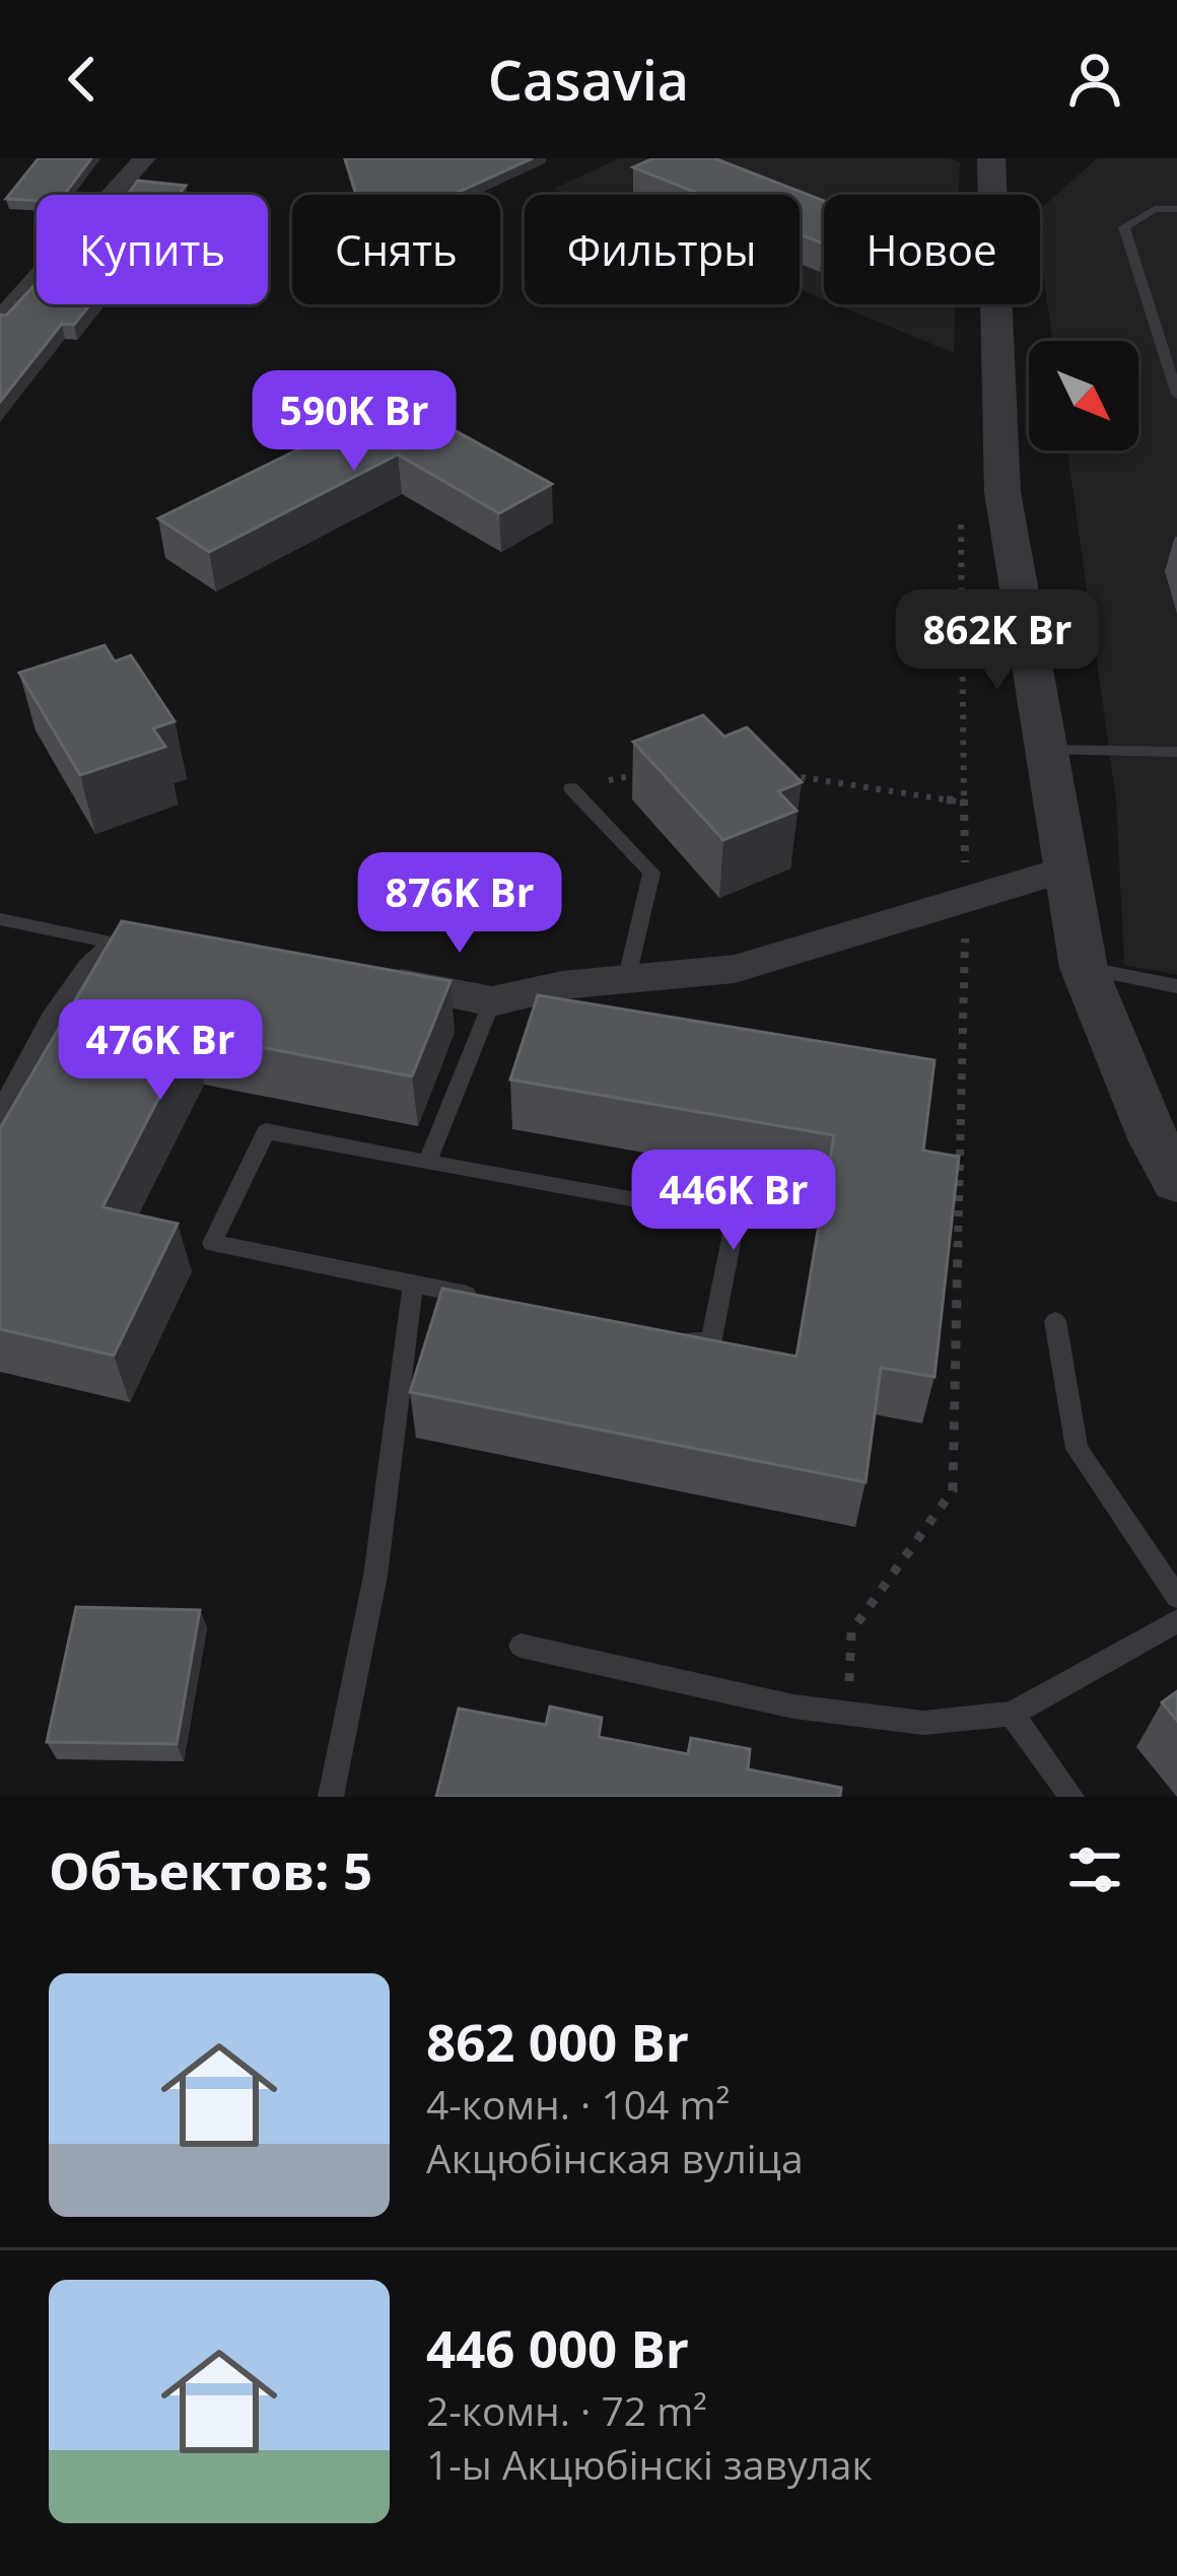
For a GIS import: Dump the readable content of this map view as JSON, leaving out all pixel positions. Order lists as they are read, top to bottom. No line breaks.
{"north":"bottom right","page":{"header":"Casavia","chip":["Купить","Снять","Фильтры","Новое"],"price":["590K Br","862K Br","876K Br","476K Br","446K Br"],"heading":"Объектов: 5","list":[{"name":"862 000 Br","note":"4-комн. · 104 m² · Акцюбінская вуліца"},{"name":"446 000 Br","note":"2-комн. · 72 m² · 1-ы Акцюбінскі завулак"}]}}
